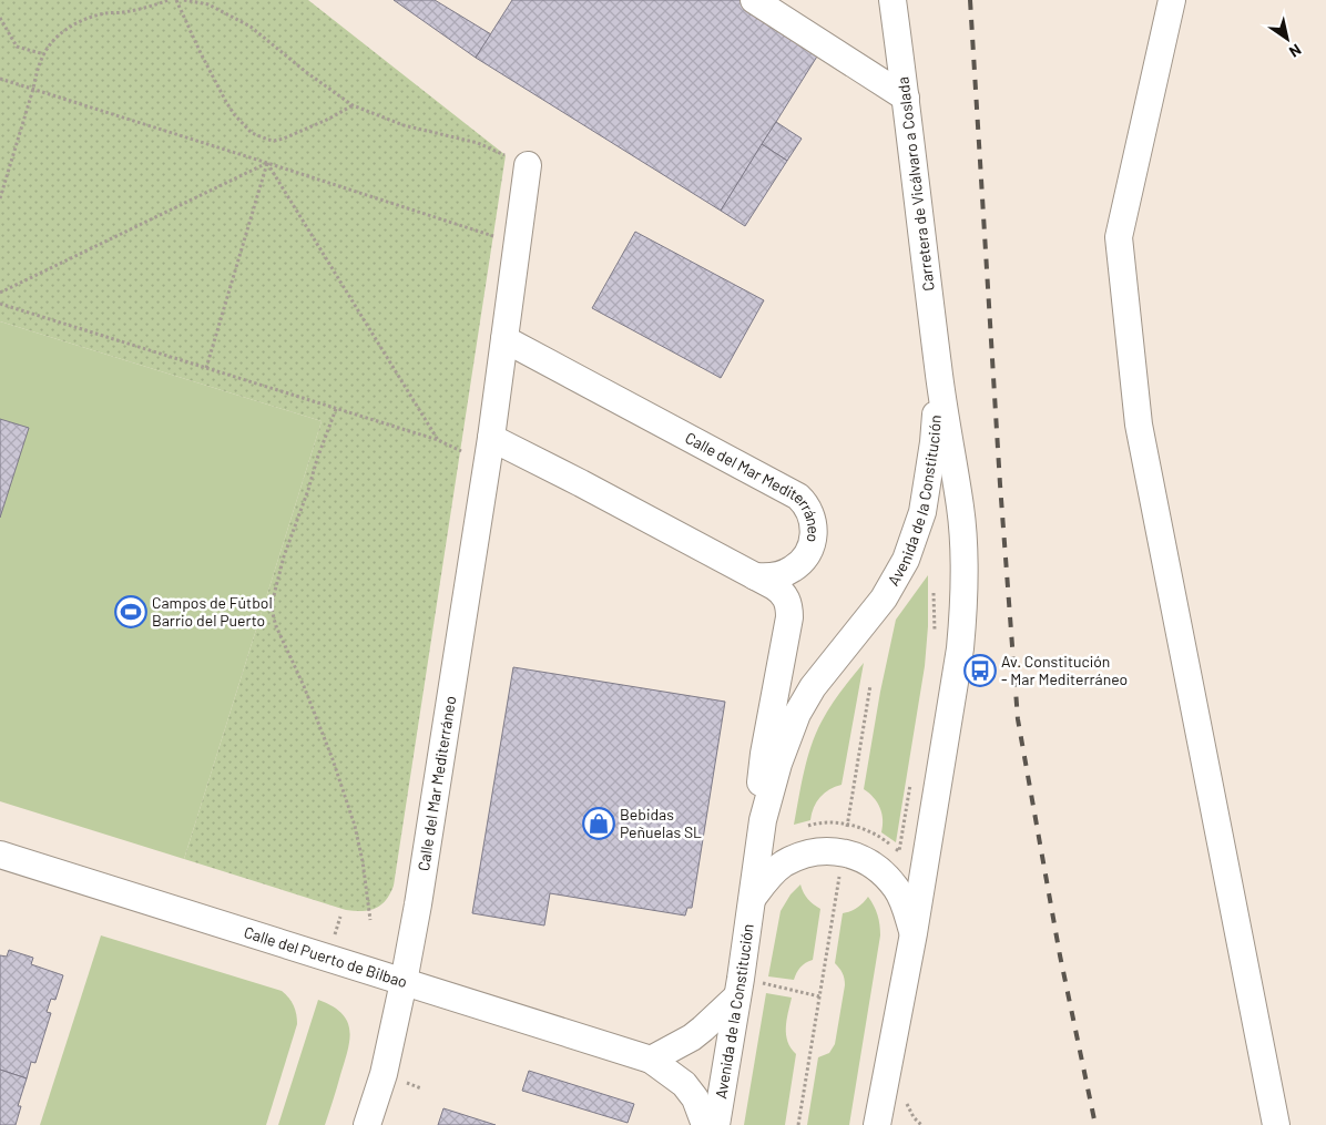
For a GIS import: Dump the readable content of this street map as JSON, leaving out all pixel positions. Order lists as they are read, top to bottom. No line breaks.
{"streets":{"street":["Carretera de Vicálvaro a Coslada","Calle del Mar Mediterráneo","Avenida de la Constitución","Calle del Puerto de Bilbao"]},"crossings":[["Carretera de Vicálvaro a Coslada","Avenida de la Constitución"],["Calle del Mar Mediterráneo","Calle del Puerto de Bilbao"]],"places":{"sports":["Campos de Fútbol Barrio del Puerto"],"bus stop":["Av. Constitución - Mar Mediterráneo"],"shop":["Bebidas Peñuelas SL"]},"north":"bottom right"}
